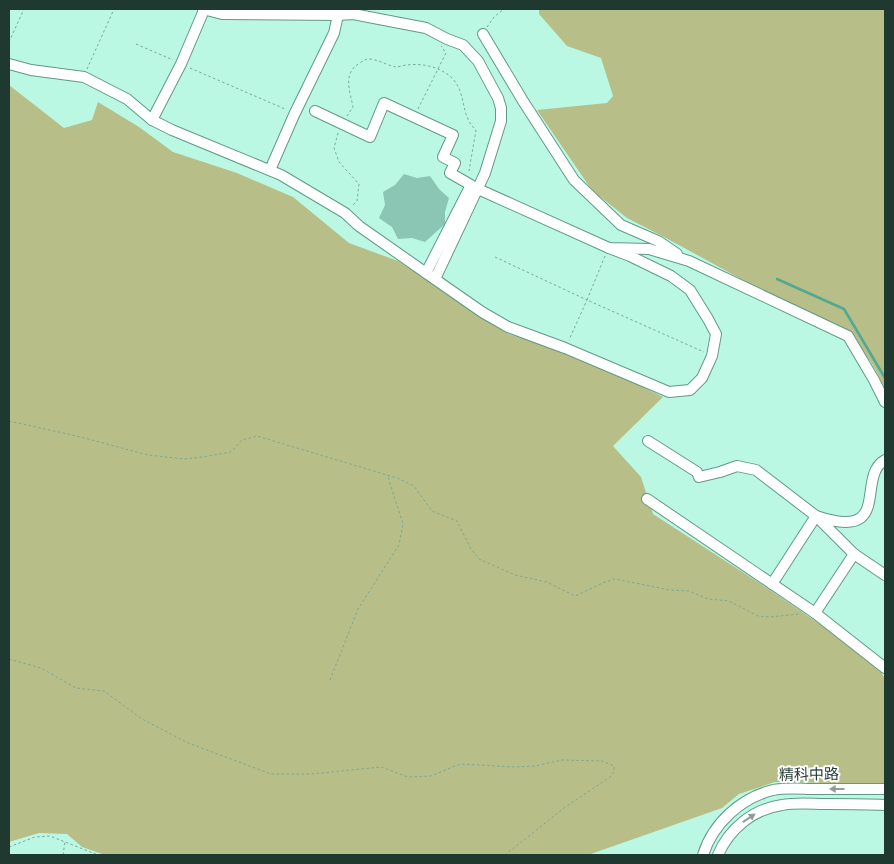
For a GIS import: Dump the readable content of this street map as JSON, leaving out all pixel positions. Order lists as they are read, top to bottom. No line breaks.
{"streets":{"street":["精科中路"]}}
